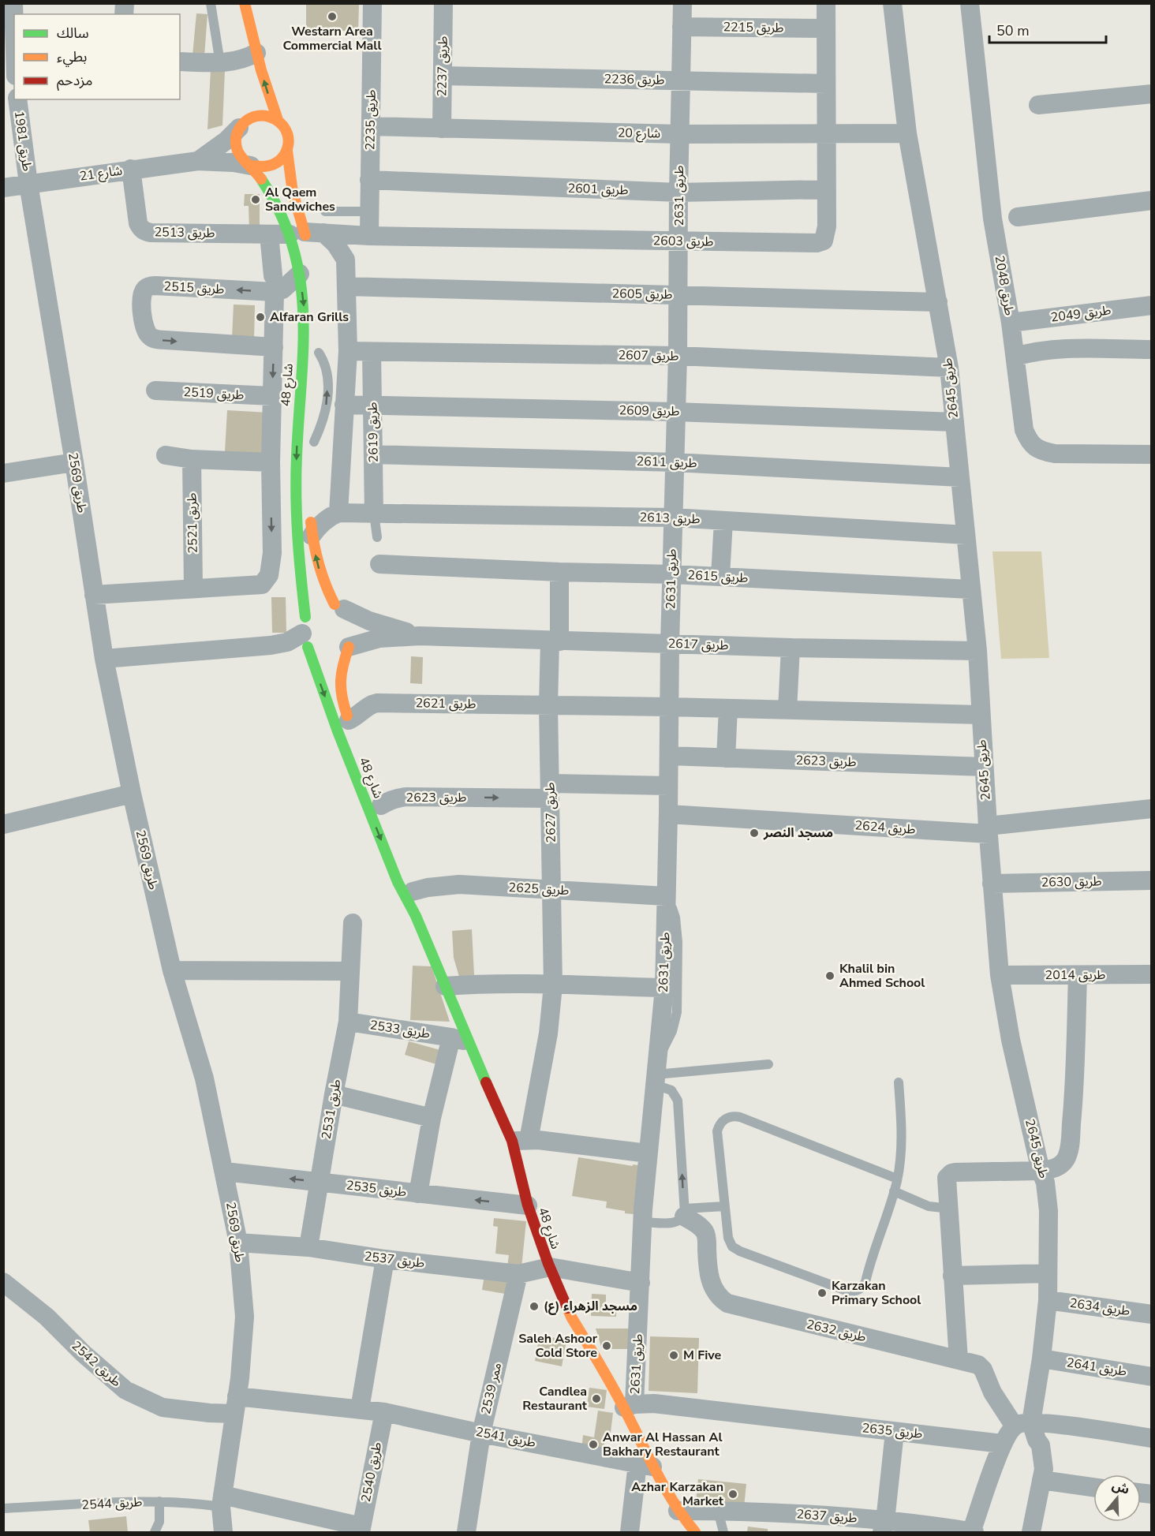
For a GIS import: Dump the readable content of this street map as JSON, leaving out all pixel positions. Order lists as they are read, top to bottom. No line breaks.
{"streets":{"street":["طريق 2215","طريق 2237","طريق 2236","طريق 2235","شارع 20","طريق 1981","شارع 21","طريق 2601","طريق 2631","طريق 2513","طريق 2603","طريق 2048","طريق 2515","طريق 2605","طريق 2049","طريق 2607","شارع 48","طريق 2645","طريق 2519","طريق 2609","طريق 2619","طريق 2611","طريق 2569","طريق 2613","طريق 2521","طريق 2615","طريق 2617","طريق 2621","طريق 2623","طريق 2627","طريق 2624","طريق 2630","طريق 2625","طريق 2014","طريق 2533","طريق 2531","طريق 2535","طريق 2537","طريق 2634","طريق 2632","طريق 2542","طريق 2641","ممر 2539","طريق 2635","طريق 2541","طريق 2540","طريق 2544","طريق 2637"]},"crossings":[["طريق 2215","طريق 2631"],["طريق 2215","طريق 2603"],["طريق 2237","طريق 2236"],["طريق 2237","شارع 20"],["طريق 2236","طريق 2631"],["طريق 2236","طريق 2603"],["طريق 2235","شارع 20"],["طريق 2235","طريق 2601"],["طريق 2235","طريق 2603"],["شارع 20","طريق 2631"],["شارع 20","طريق 2603"],["شارع 20","طريق 2645"],["طريق 1981","شارع 21"],["طريق 1981","طريق 2569"],["شارع 21","طريق 2513"],["شارع 21","شارع 48"],["شارع 21","طريق 2569"],["طريق 2601","طريق 2631"],["طريق 2601","طريق 2603"],["طريق 2631","طريق 2603"],["طريق 2631","طريق 2605"],["طريق 2631","طريق 2607"],["طريق 2631","شارع 48"],["طريق 2631","طريق 2609"],["طريق 2631","طريق 2611"],["طريق 2631","طريق 2613"],["طريق 2631","طريق 2615"],["طريق 2631","طريق 2617"],["طريق 2631","طريق 2621"],["طريق 2631","طريق 2623"],["طريق 2631","طريق 2624"],["طريق 2631","طريق 2625"],["طريق 2631","طريق 2635"],["طريق 2513","طريق 2603"],["طريق 2513","شارع 48"],["طريق 2603","شارع 48"],["طريق 2048","طريق 2049"],["طريق 2605","طريق 2645"],["طريق 2607","طريق 2645"],["طريق 2607","طريق 2619"],["شارع 48","طريق 2627"],["شارع 48","طريق 2625"],["شارع 48","طريق 2533"],["شارع 48","طريق 2535"],["شارع 48","طريق 2537"],["شارع 48","طريق 2635"],["شارع 48","طريق 2541"],["شارع 48","طريق 2637"],["طريق 2645","طريق 2609"],["طريق 2645","طريق 2611"],["طريق 2645","طريق 2613"],["طريق 2645","طريق 2615"],["طريق 2645","طريق 2617"],["طريق 2645","طريق 2621"],["طريق 2645","طريق 2623"],["طريق 2645","طريق 2624"],["طريق 2645","طريق 2630"],["طريق 2645","طريق 2014"],["طريق 2645","طريق 2634"],["طريق 2645","طريق 2632"],["طريق 2645","طريق 2641"],["طريق 2609","طريق 2619"],["طريق 2619","طريق 2611"],["طريق 2619","طريق 2613"],["طريق 2569","طريق 2535"],["طريق 2569","طريق 2537"],["طريق 2569","طريق 2542"],["طريق 2569","طريق 2541"],["طريق 2569","طريق 2544"],["طريق 2615","طريق 2627"],["طريق 2617","طريق 2627"],["طريق 2621","طريق 2627"],["طريق 2623","طريق 2627"],["طريق 2627","طريق 2625"],["طريق 2533","طريق 2531"],["طريق 2531","طريق 2535"],["طريق 2531","طريق 2537"],["طريق 2537","ممر 2539"],["طريق 2542","طريق 2541"],["ممر 2539","طريق 2541"],["طريق 2541","طريق 2540"],["طريق 2540","طريق 2544"]],"one_way":["طريق 2535"],"places":["Westarn Area Commercial Mall","Al Qaem Sandwiches","Alfaran Grills","مسجد النصر","Khalil bin Ahmed School","Karzakan Primary School","مسجد الزهراء (ع)","Saleh Ashoor Cold Store","M Five","Candlea Restaurant","Anwar Al Hassan Al Bakhary Restaurant","Azhar Karzakan Market"],"legend":["سالك","بطيء","مزدحم"],"scale_bar":"50 m","north":"top"}
